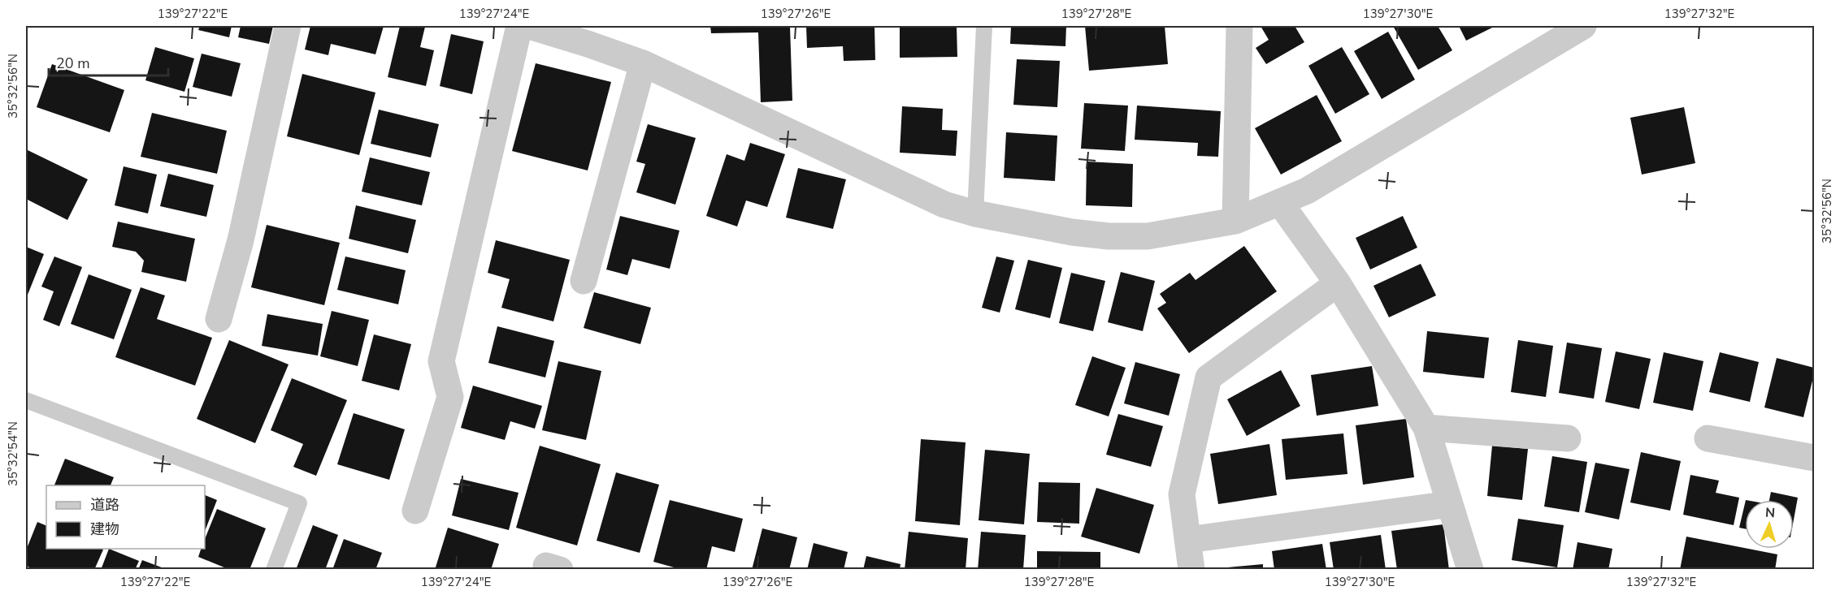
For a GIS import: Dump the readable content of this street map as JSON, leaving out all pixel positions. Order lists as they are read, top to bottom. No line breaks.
{"legend":["道路","建物"],"scale_bar":"20 m","north":"top","coordinates":["139°27'22\"E","139°27'24\"E","139°27'26\"E","139°27'28\"E","139°27'30\"E","139°27'32\"E","35°32'56\"N","35°32'54\"N"]}
